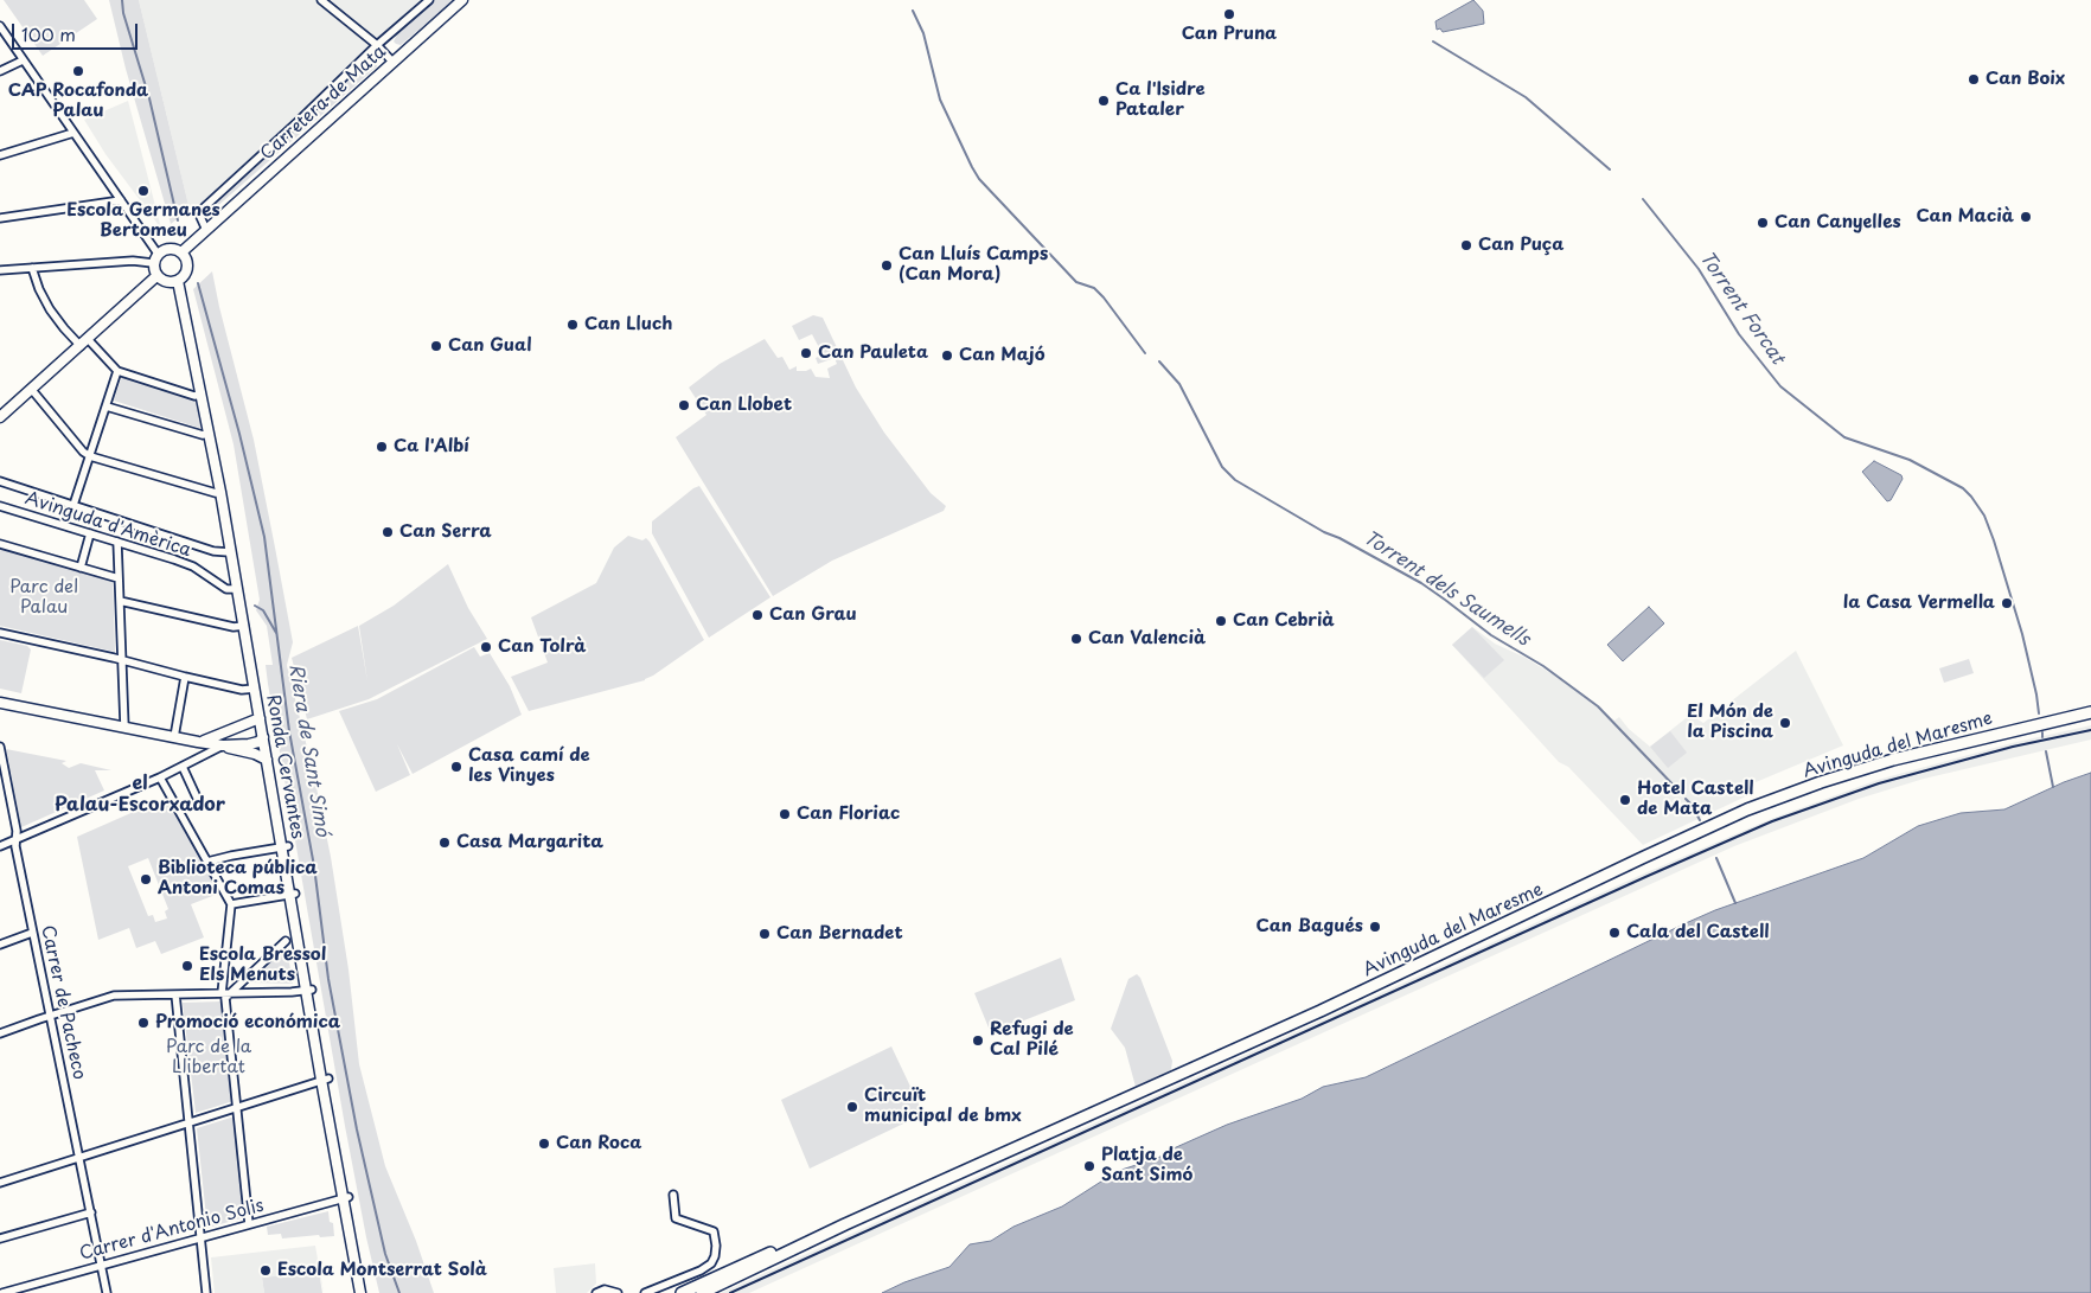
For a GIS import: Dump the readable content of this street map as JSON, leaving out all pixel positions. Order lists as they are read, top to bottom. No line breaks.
{"streets":{"main road":["Avinguda del Maresme"],"street":["Carretera de Mata","Avinguda d'Amèrica","Ronda Cervantes","Carrer de Pacheco","Carrer d'Antonio Solis"]},"crossings":[["Carretera de Mata","Ronda Cervantes"],["Avinguda d'Amèrica","Ronda Cervantes"],["Ronda Cervantes","Carrer d'Antonio Solis"],["Carrer de Pacheco","Carrer d'Antonio Solis"]],"districts":["el Palau-Escorxador"],"water":["Torrent Forcat","Torrent dels Saumells","Riera de Sant Simó"],"parks":["Parc del Palau","Parc de la Llibertat"],"places":["Can Pruna","CAP Rocafonda Palau","Can Boix","Ca l'Isidre Pataler","Escola Germanes Bertomeu","Can Macià","Can Canyelles","Can Puça","Can Lluís Camps (Can Mora)","Can Lluch","Can Gual","Can Pauleta","Can Majó","Can Llobet","Ca l'Albí","Can Serra","la Casa Vermella","Can Grau","Can Cebrià","Can Valencià","Can Tolrà","El Món de la Piscina","Casa camí de les Vinyes","Hotel Castell de Mata","Can Floriac","Casa Margarita","Biblioteca pública Antoni Comas","Can Bagués","Cala del Castell","Can Bernadet","Escola Bressol Els Menuts","Promoció económica","Refugi de Cal Pilé","Circuït municipal de bmx","Can Roca","Platja de Sant Simó","Escola Montserrat Solà"],"scale_bar":"100 m"}
